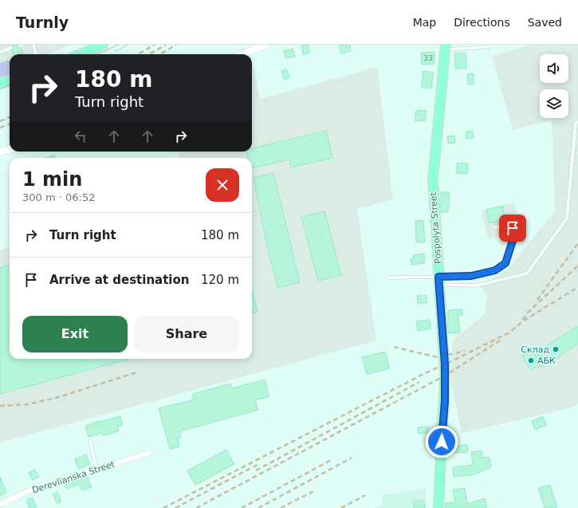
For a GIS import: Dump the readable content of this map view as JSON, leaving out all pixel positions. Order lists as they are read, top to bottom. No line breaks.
{"streets":{"highway":["Pospolyta Street"],"street":["Derevlianska Street"]},"places":["Склад","АБК"],"house_numbers":["33"],"page":{"header":"Turnly","nav":["Map","Directions","Saved"],"turn":["180 m","Turn right"],"heading":["1 min","300 m · 06:52"],"list":[{"name":"Turn right","value":"180 m"},{"name":"Arrive at destination","value":"120 m"}],"buttons":["Exit","Share"]}}
